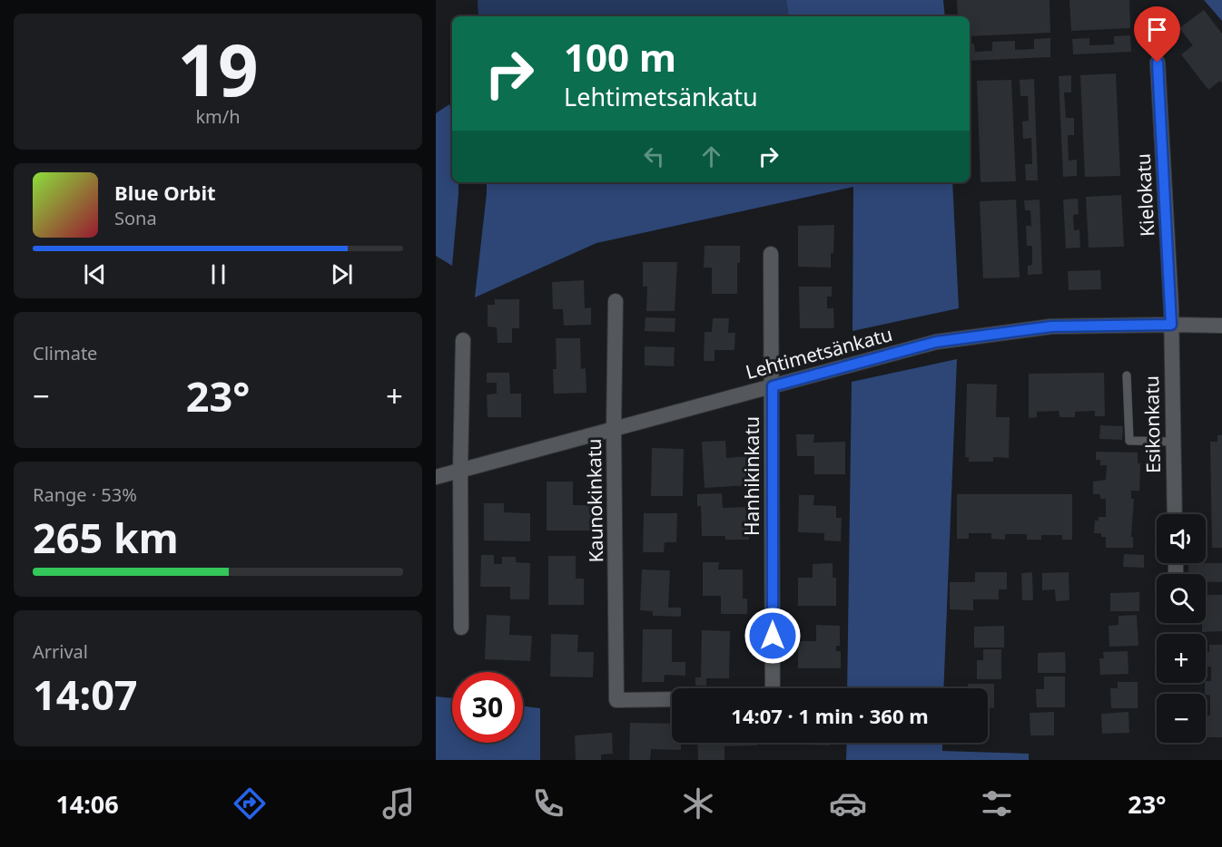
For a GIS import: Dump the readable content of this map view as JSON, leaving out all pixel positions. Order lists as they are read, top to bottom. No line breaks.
{"streets":{"street":["Kielokatu","Lehtimetsänkatu","Esikonkatu","Hanhikinkatu","Kaunokinkatu"]},"crossings":[["Kielokatu","Lehtimetsänkatu"],["Kielokatu","Esikonkatu"],["Lehtimetsänkatu","Esikonkatu"],["Lehtimetsänkatu","Hanhikinkatu"],["Lehtimetsänkatu","Kaunokinkatu"]],"page":{"tile":[["19","km/h"],"Climate",["Range · 53%","265 km"],["Arrival","14:07"]],"turn":["100 m","Lehtimetsänkatu"],"song":["Blue Orbit","Sona"],"heat":["−","23°","+"],"map_buttons":["+","−"],"limit":"30","trip":"14:07 · 1 min · 360 m","tabs":["14:06","23°"]}}
